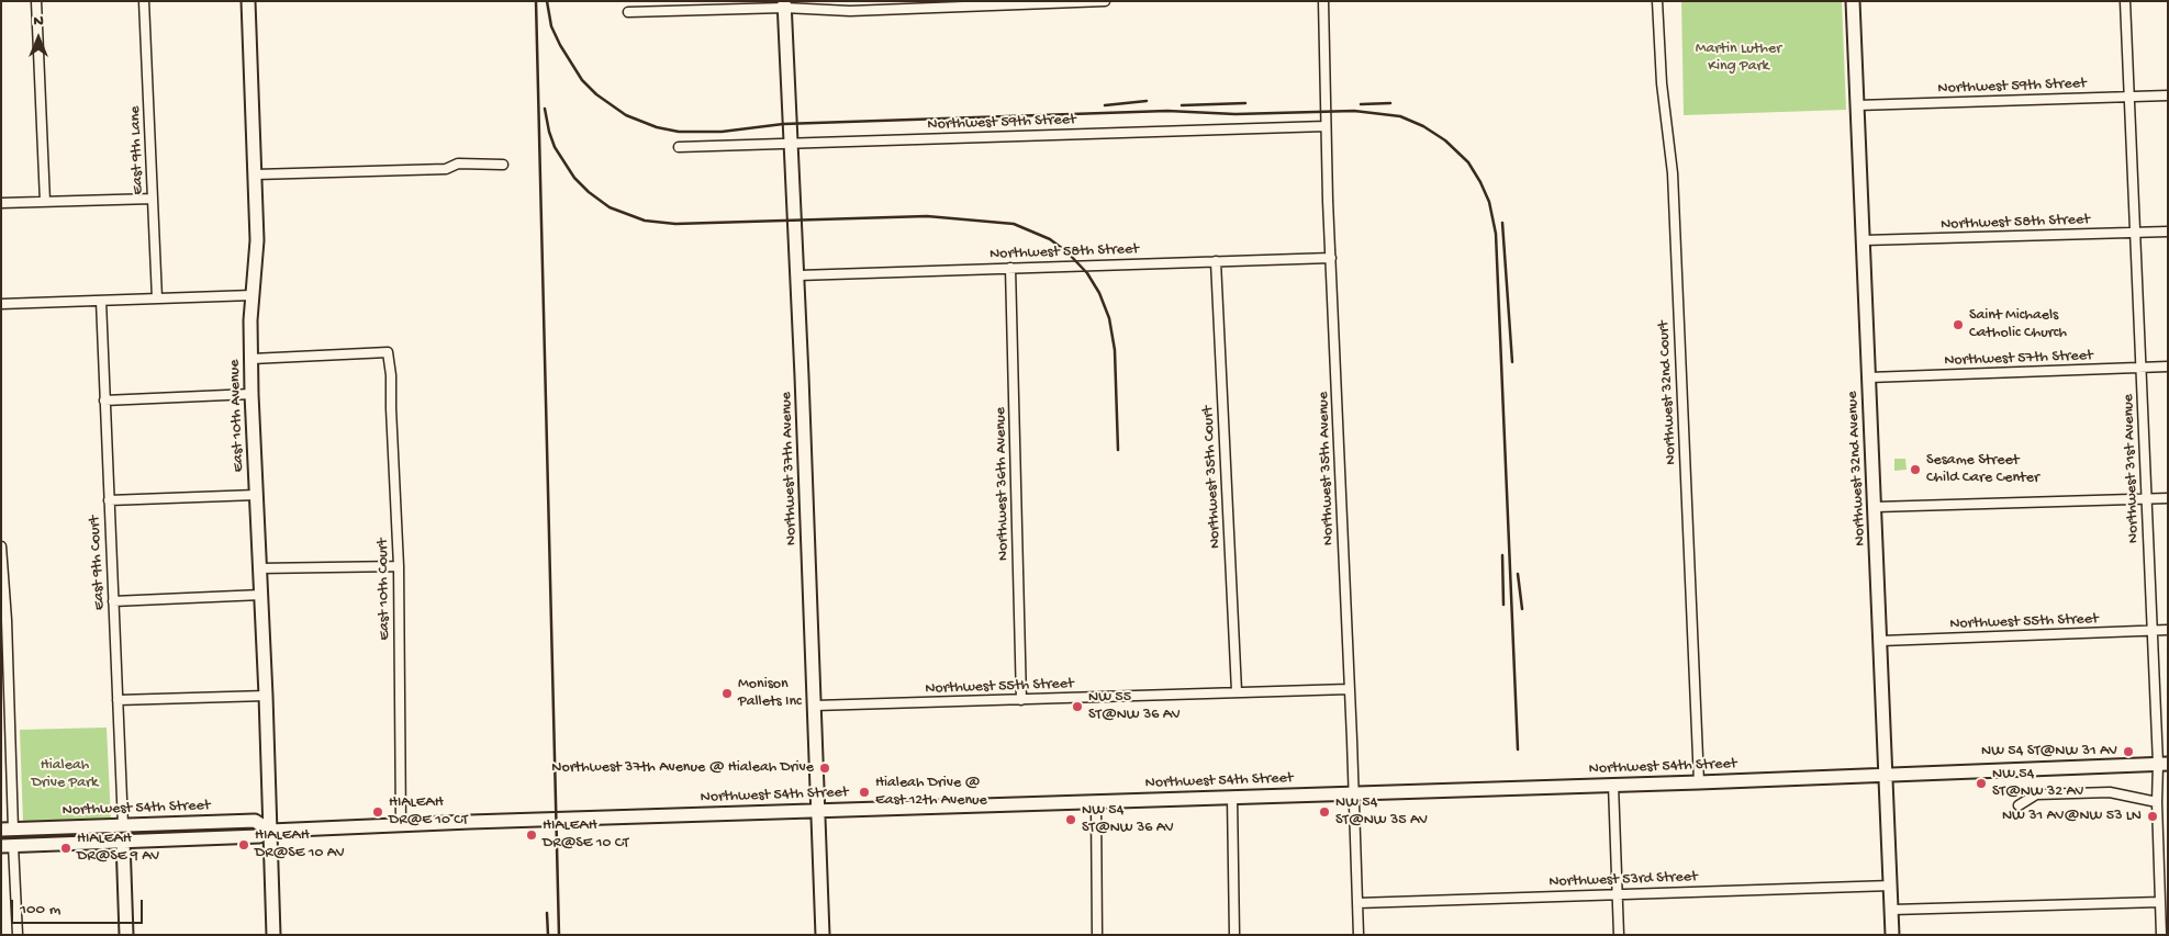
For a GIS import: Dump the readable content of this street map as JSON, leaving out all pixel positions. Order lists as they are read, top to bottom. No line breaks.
{"streets":{"main road":["East 10th Avenue","Northwest 37th Avenue","Northwest 32nd Avenue","Northwest 54th Street"],"street":["Northwest 59th Street","East 9th Lane","Northwest 58th Street","Northwest 57th Street","Northwest 32nd Court","Northwest 35th Avenue","Northwest 31st Avenue","Northwest 35th Court","Northwest 36th Avenue","East 9th Court","East 10th Court","Northwest 55th Street","Northwest 53rd Street"]},"crossings":[["Northwest 59th Street","Northwest 37th Avenue"],["Northwest 59th Street","Northwest 35th Avenue"],["Northwest 59th Street","Northwest 32nd Avenue"],["Northwest 59th Street","Northwest 31st Avenue"],["Northwest 58th Street","Northwest 37th Avenue"],["Northwest 58th Street","Northwest 35th Avenue"],["Northwest 58th Street","Northwest 32nd Avenue"],["Northwest 58th Street","Northwest 31st Avenue"],["Northwest 58th Street","Northwest 35th Court"],["Northwest 58th Street","Northwest 36th Avenue"],["Northwest 57th Street","Northwest 32nd Avenue"],["Northwest 57th Street","Northwest 31st Avenue"],["Northwest 32nd Court","Northwest 54th Street"],["East 10th Avenue","East 10th Court"],["East 10th Avenue","Northwest 54th Street"],["Northwest 37th Avenue","Northwest 55th Street"],["Northwest 37th Avenue","Northwest 54th Street"],["Northwest 35th Avenue","Northwest 55th Street"],["Northwest 35th Avenue","Northwest 54th Street"],["Northwest 35th Avenue","Northwest 53rd Street"],["Northwest 32nd Avenue","Northwest 55th Street"],["Northwest 32nd Avenue","Northwest 54th Street"],["Northwest 32nd Avenue","Northwest 53rd Street"],["Northwest 31st Avenue","Northwest 55th Street"],["Northwest 31st Avenue","Northwest 54th Street"],["Northwest 35th Court","Northwest 55th Street"],["Northwest 36th Avenue","Northwest 55th Street"],["East 9th Court","Northwest 54th Street"],["East 10th Court","Northwest 54th Street"]],"parks":["Martin Luther King Park","Hialeah Drive Park"],"places":["Saint Michaels Catholic Church","Sesame Street Child Care Center","Monison Pallets Inc","NW 55 ST@NW 36 AV","NW 54 ST@NW 31 AV","Northwest 37th Avenue @ Hialeah Drive","NW 54 ST@NW 32 AV","Hialeah Drive @ East 12th Avenue","HIALEAH DR@E 10 CT","NW 54 ST@NW 35 AV","NW 31 AV@NW 53 LN","NW 54 ST@NW 36 AV","HIALEAH DR@SE 10 CT","HIALEAH DR@SE 10 AV","HIALEAH DR@SE 9 AV"],"scale_bar":"100 m","north":"top"}
